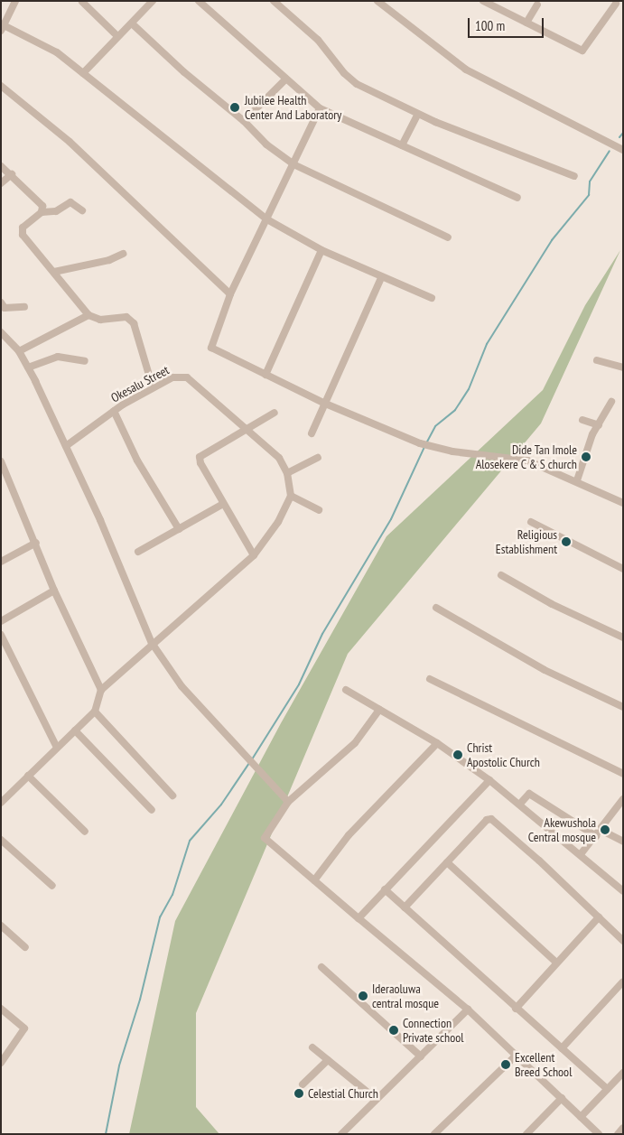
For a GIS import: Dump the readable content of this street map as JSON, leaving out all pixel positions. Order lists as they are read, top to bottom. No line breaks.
{"streets":{"street":["Okesalu Street"]},"places":["Jubilee Health Center And Laboratory","Dide Tan Imole Alosekere C & S church","Religious Establishment","Christ Apostolic Church","Akewushola Central mosque","Ideraoluwa central mosque","Connection Private school","Excellent Breed School","Celestial Church"],"scale_bar":"100 m"}
